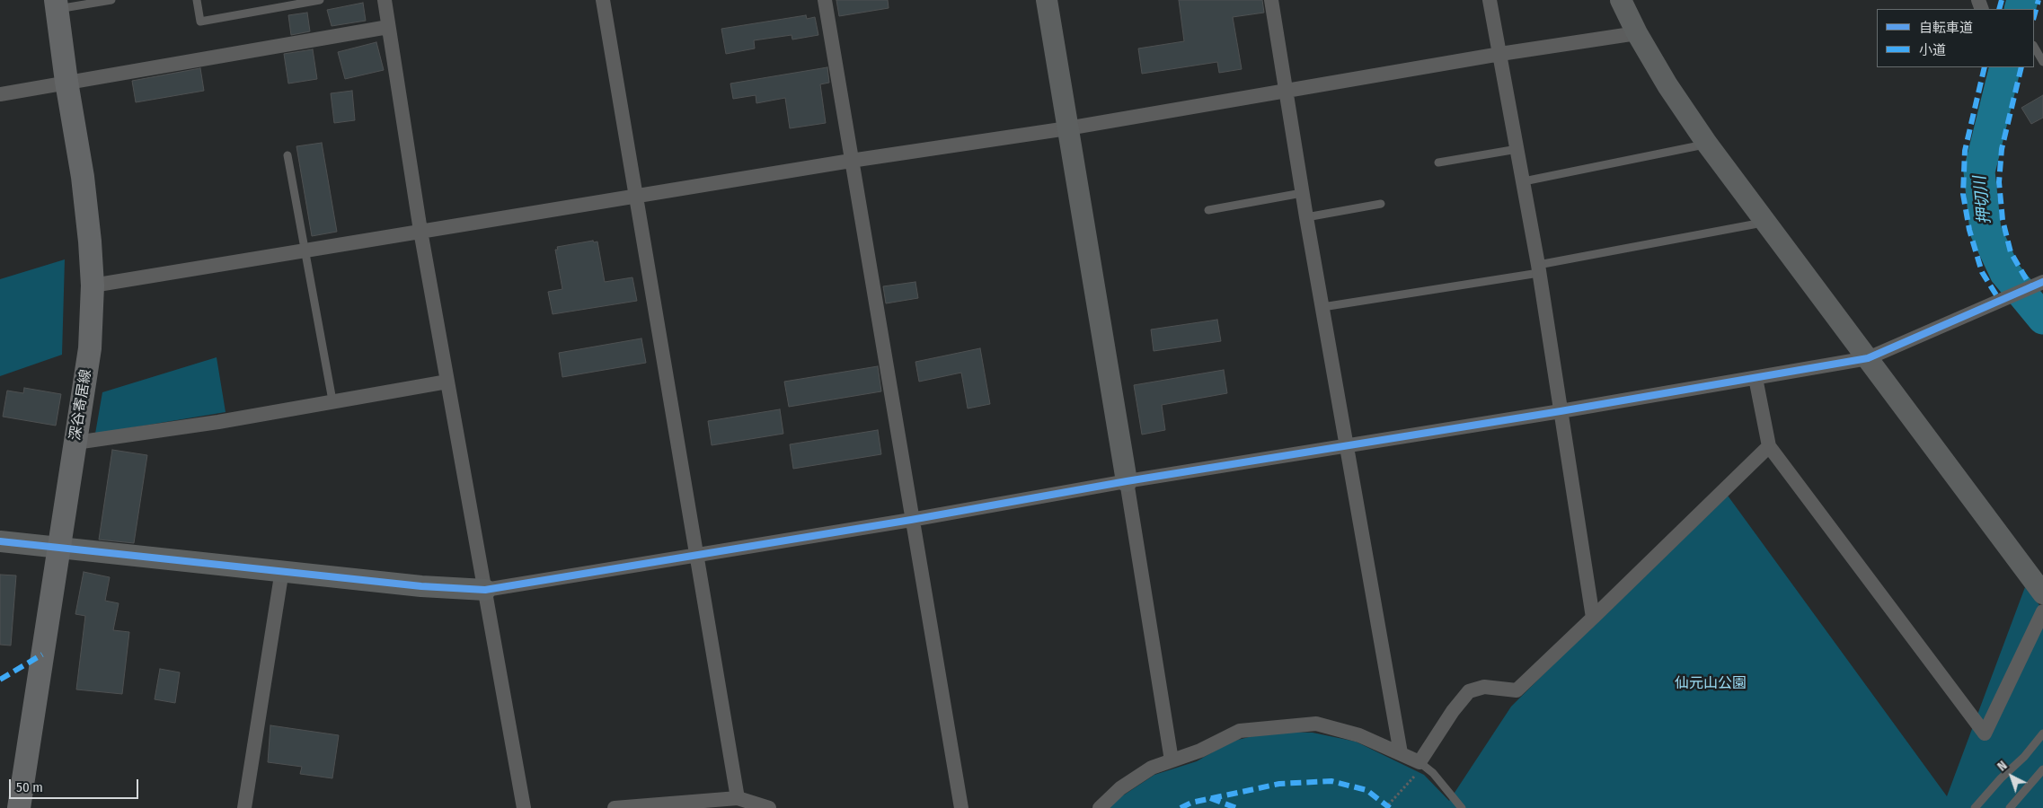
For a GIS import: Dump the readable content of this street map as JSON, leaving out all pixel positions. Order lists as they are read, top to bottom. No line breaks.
{"streets":{"main road":["深谷寄居線"]},"water":["押切川"],"parks":["仙元山公園"],"legend":["自転車道","小道"],"scale_bar":"50 m","north":"top left"}
